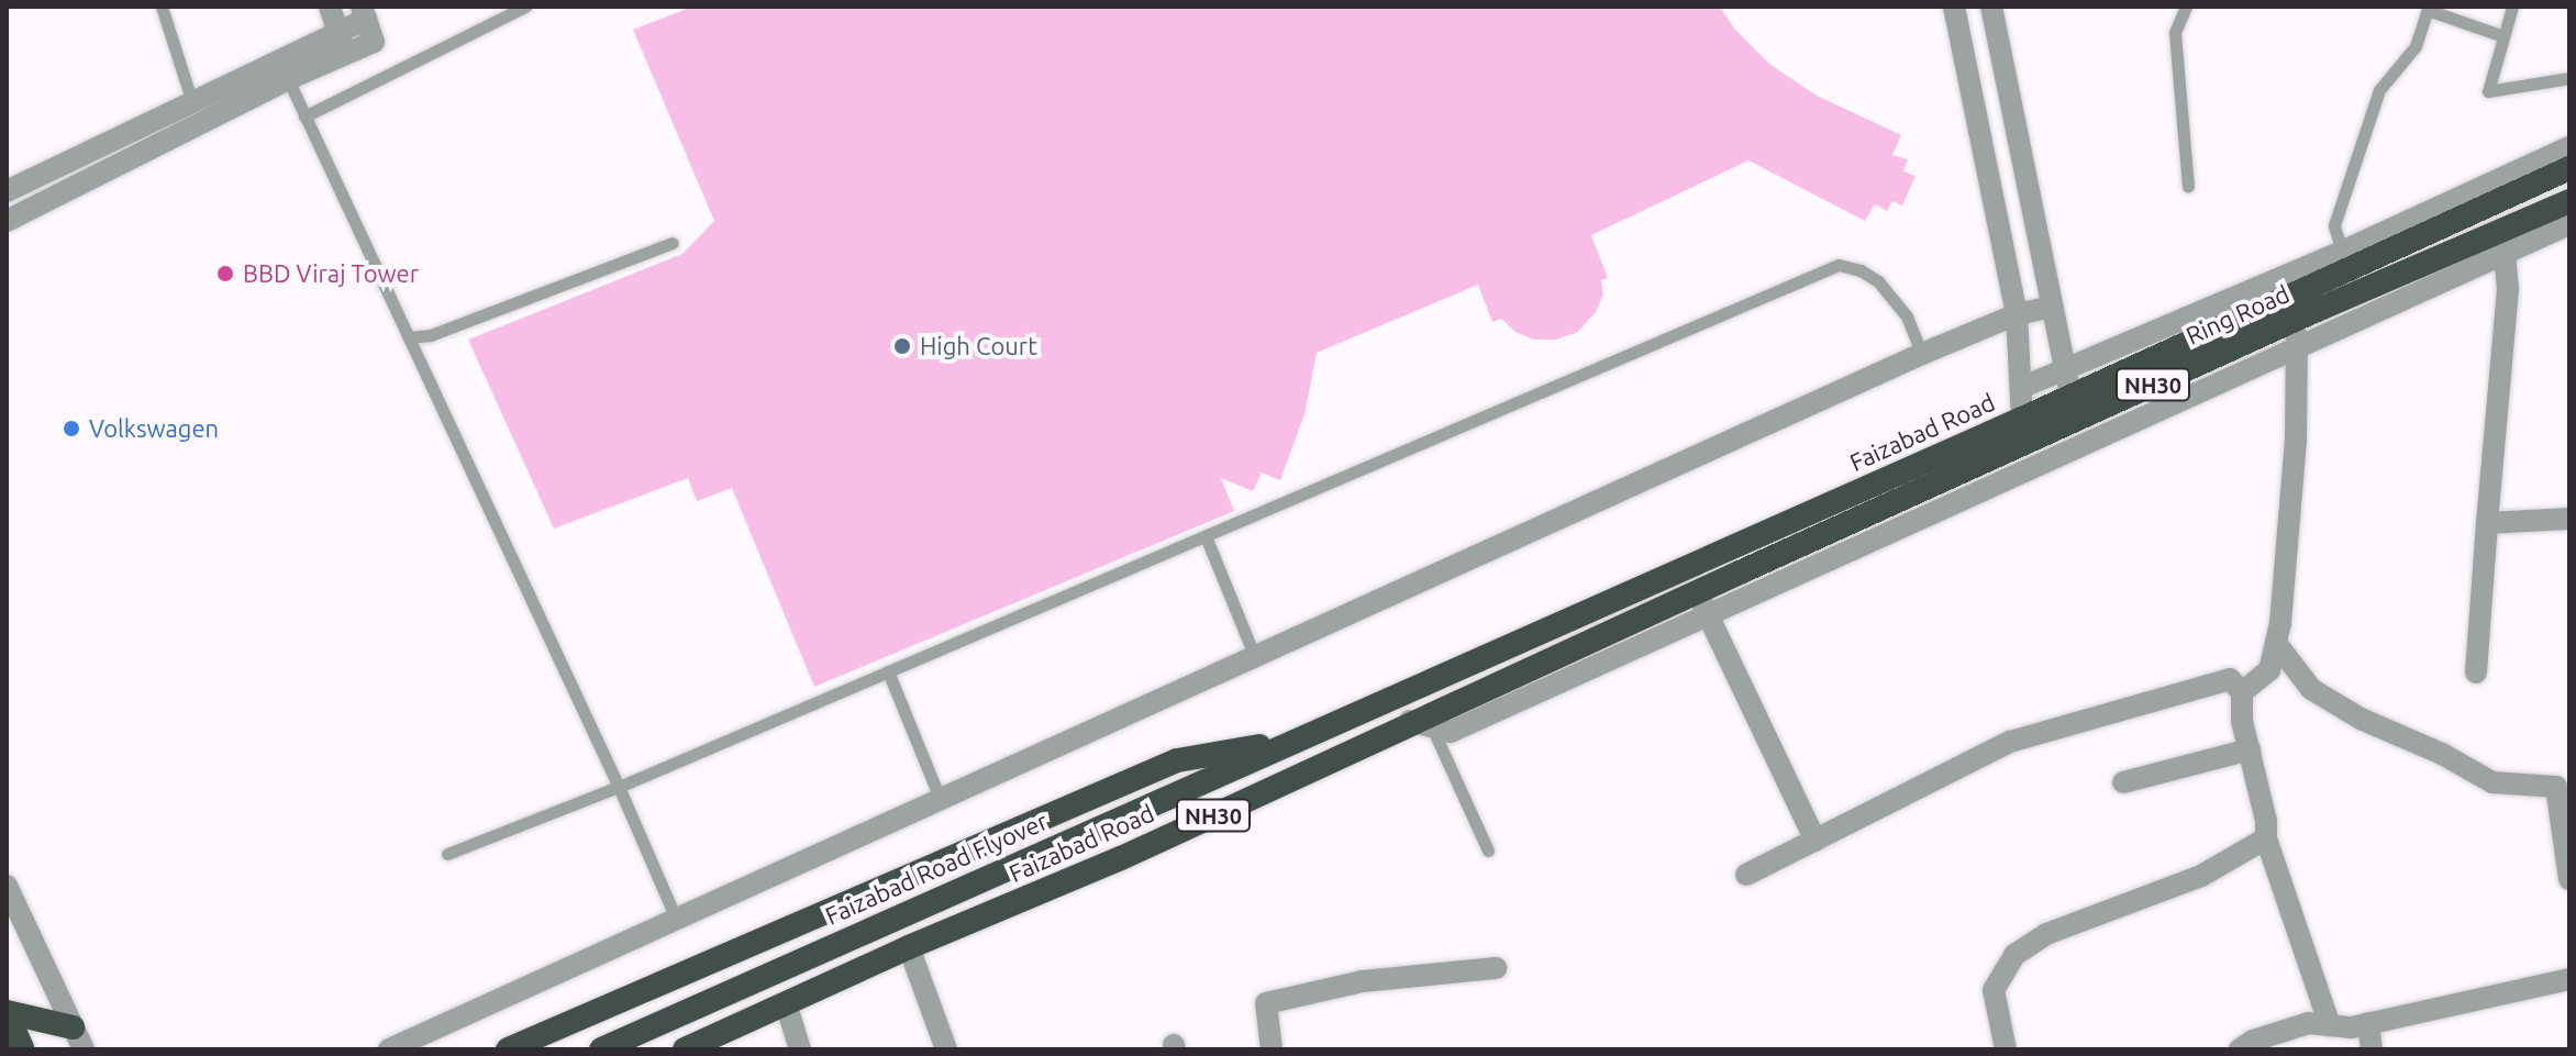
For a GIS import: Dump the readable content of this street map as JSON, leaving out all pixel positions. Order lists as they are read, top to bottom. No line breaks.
{"streets":{"highway":["Ring Road","NH30","Faizabad Road","Faizabad Road Flyover"]},"crossings":[["Ring Road","Faizabad Road"],["NH30","Faizabad Road"],["NH30","Faizabad Road Flyover"],["Faizabad Road","Faizabad Road Flyover"]],"places":["BBD Viraj Tower","High Court","Volkswagen"]}
